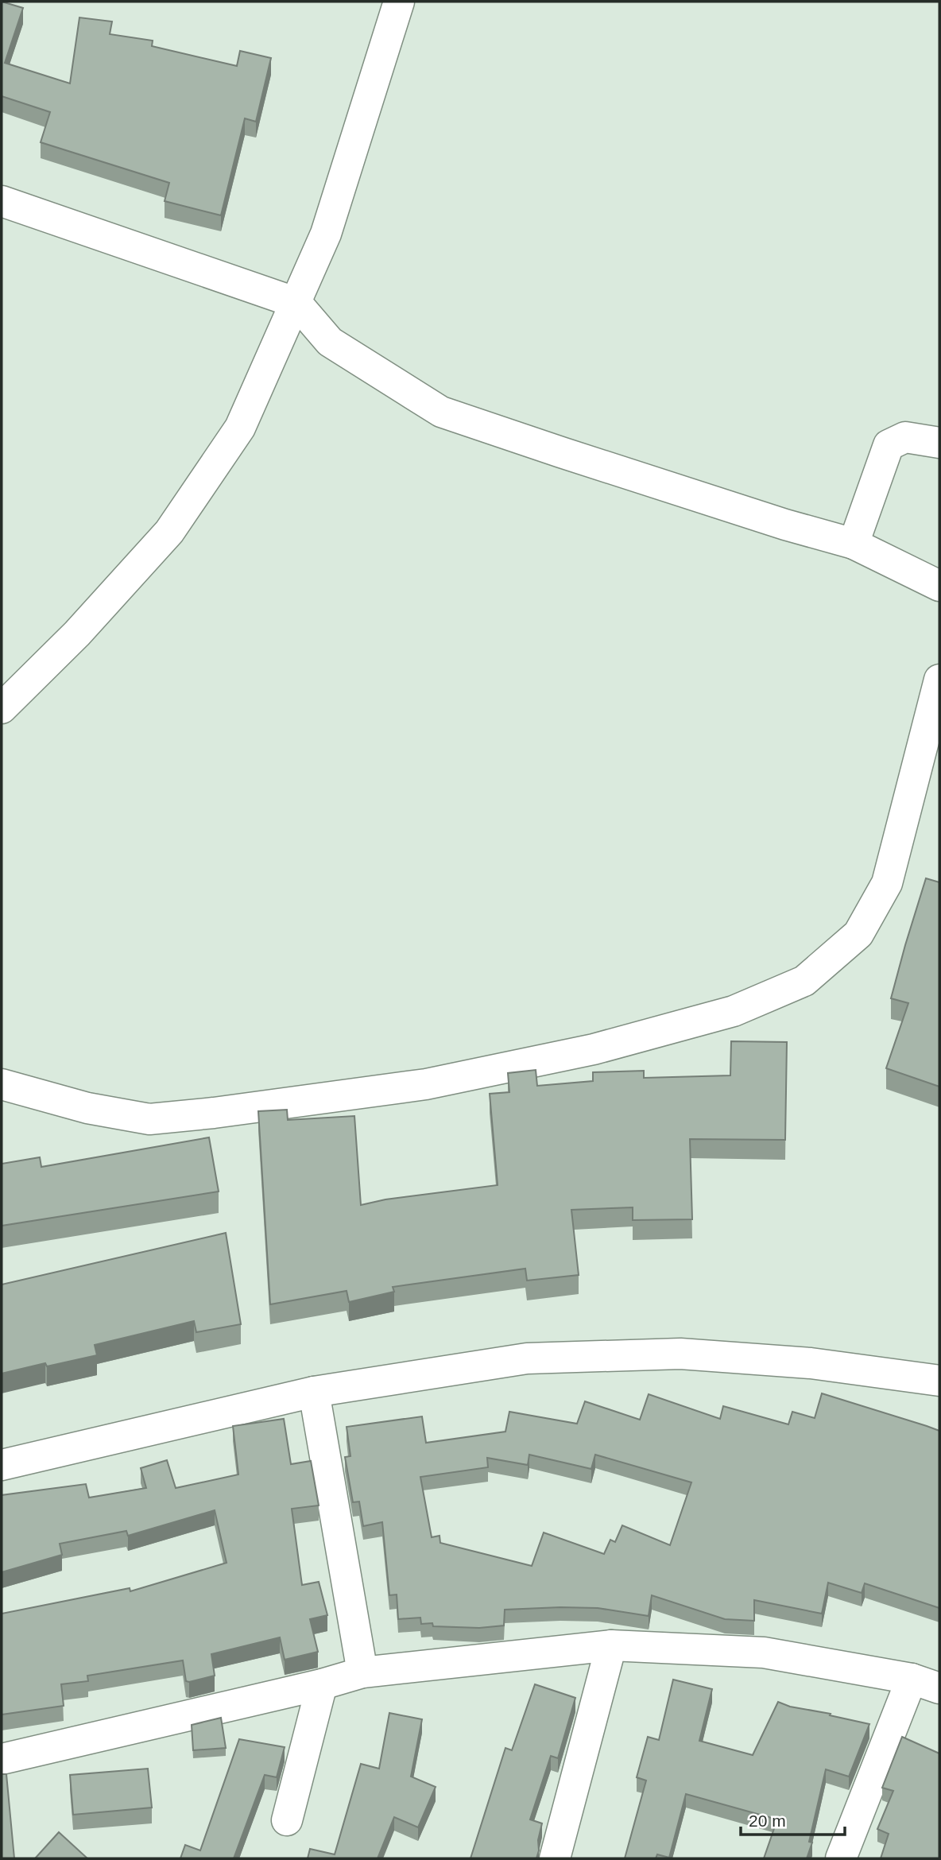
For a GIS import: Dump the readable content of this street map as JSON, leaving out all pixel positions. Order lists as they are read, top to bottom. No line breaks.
{"scale_bar":"20 m"}
